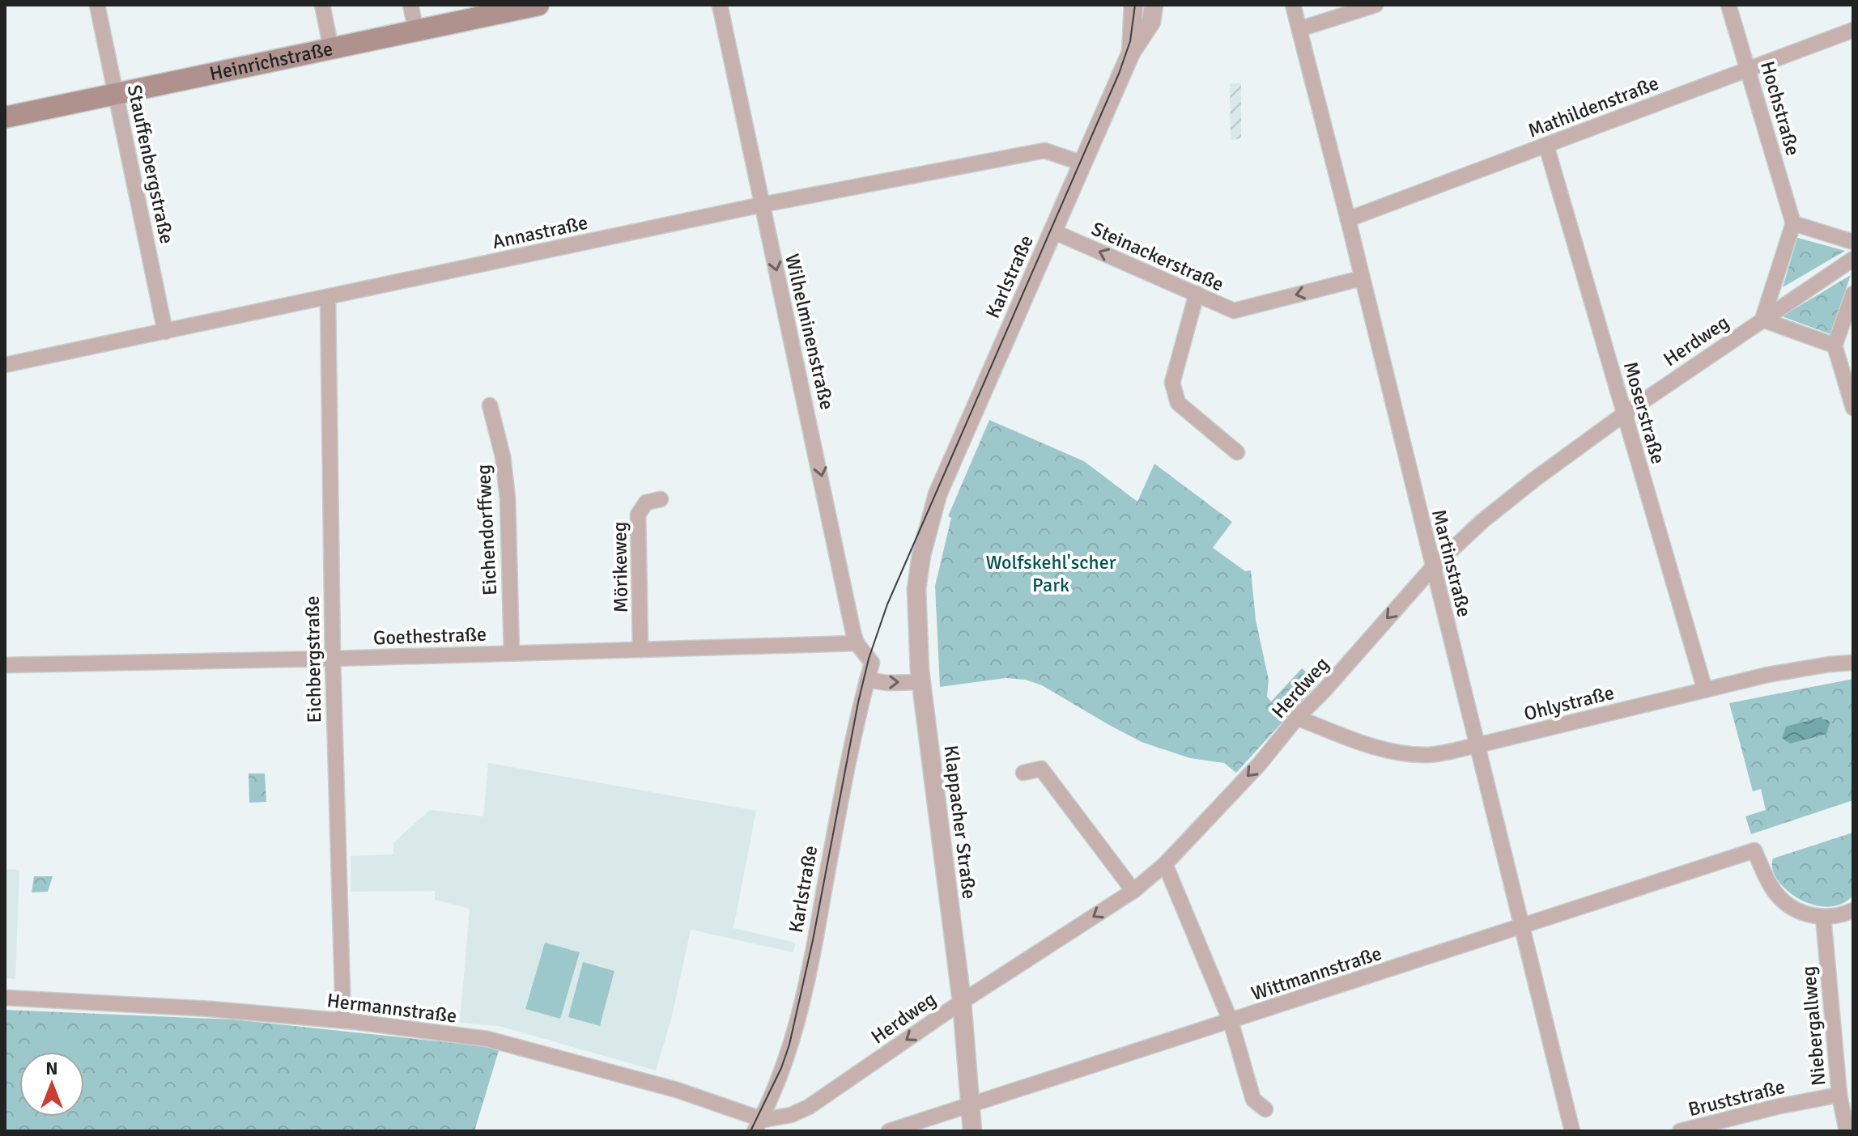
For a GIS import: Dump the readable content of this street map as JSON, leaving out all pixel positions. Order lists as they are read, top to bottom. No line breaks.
{"streets":{"main road":["Heinrichstraße"],"street":["Mathildenstraße","Hochstraße","Stauffenbergstraße","Annastraße","Steinackerstraße","Karlstraße","Wilhelminenstraße","Herdweg","Moserstraße","Eichendorffweg","Martinstraße","Mörikeweg","Goethestraße","Eichbergstraße","Ohlystraße","Klappacher Straße","Wittmannstraße","Hermannstraße","Niebergallweg","Bruststraße"]},"crossings":[["Heinrichstraße","Stauffenbergstraße"],["Mathildenstraße","Hochstraße"],["Mathildenstraße","Moserstraße"],["Mathildenstraße","Martinstraße"],["Stauffenbergstraße","Annastraße"],["Annastraße","Karlstraße"],["Annastraße","Wilhelminenstraße"],["Annastraße","Eichbergstraße"],["Steinackerstraße","Karlstraße"],["Steinackerstraße","Martinstraße"],["Karlstraße","Wilhelminenstraße"],["Karlstraße","Herdweg"],["Karlstraße","Klappacher Straße"],["Karlstraße","Hermannstraße"],["Wilhelminenstraße","Goethestraße"],["Herdweg","Moserstraße"],["Herdweg","Martinstraße"],["Herdweg","Ohlystraße"],["Herdweg","Klappacher Straße"],["Herdweg","Hermannstraße"],["Moserstraße","Ohlystraße"],["Eichendorffweg","Goethestraße"],["Martinstraße","Ohlystraße"],["Martinstraße","Wittmannstraße"],["Mörikeweg","Goethestraße"],["Goethestraße","Eichbergstraße"],["Eichbergstraße","Hermannstraße"],["Klappacher Straße","Wittmannstraße"],["Wittmannstraße","Niebergallweg"],["Niebergallweg","Bruststraße"]],"one_way":["Steinackerstraße","Wilhelminenstraße","Herdweg"],"parks":["Wolfskehl'scher Park"],"north":"top"}
